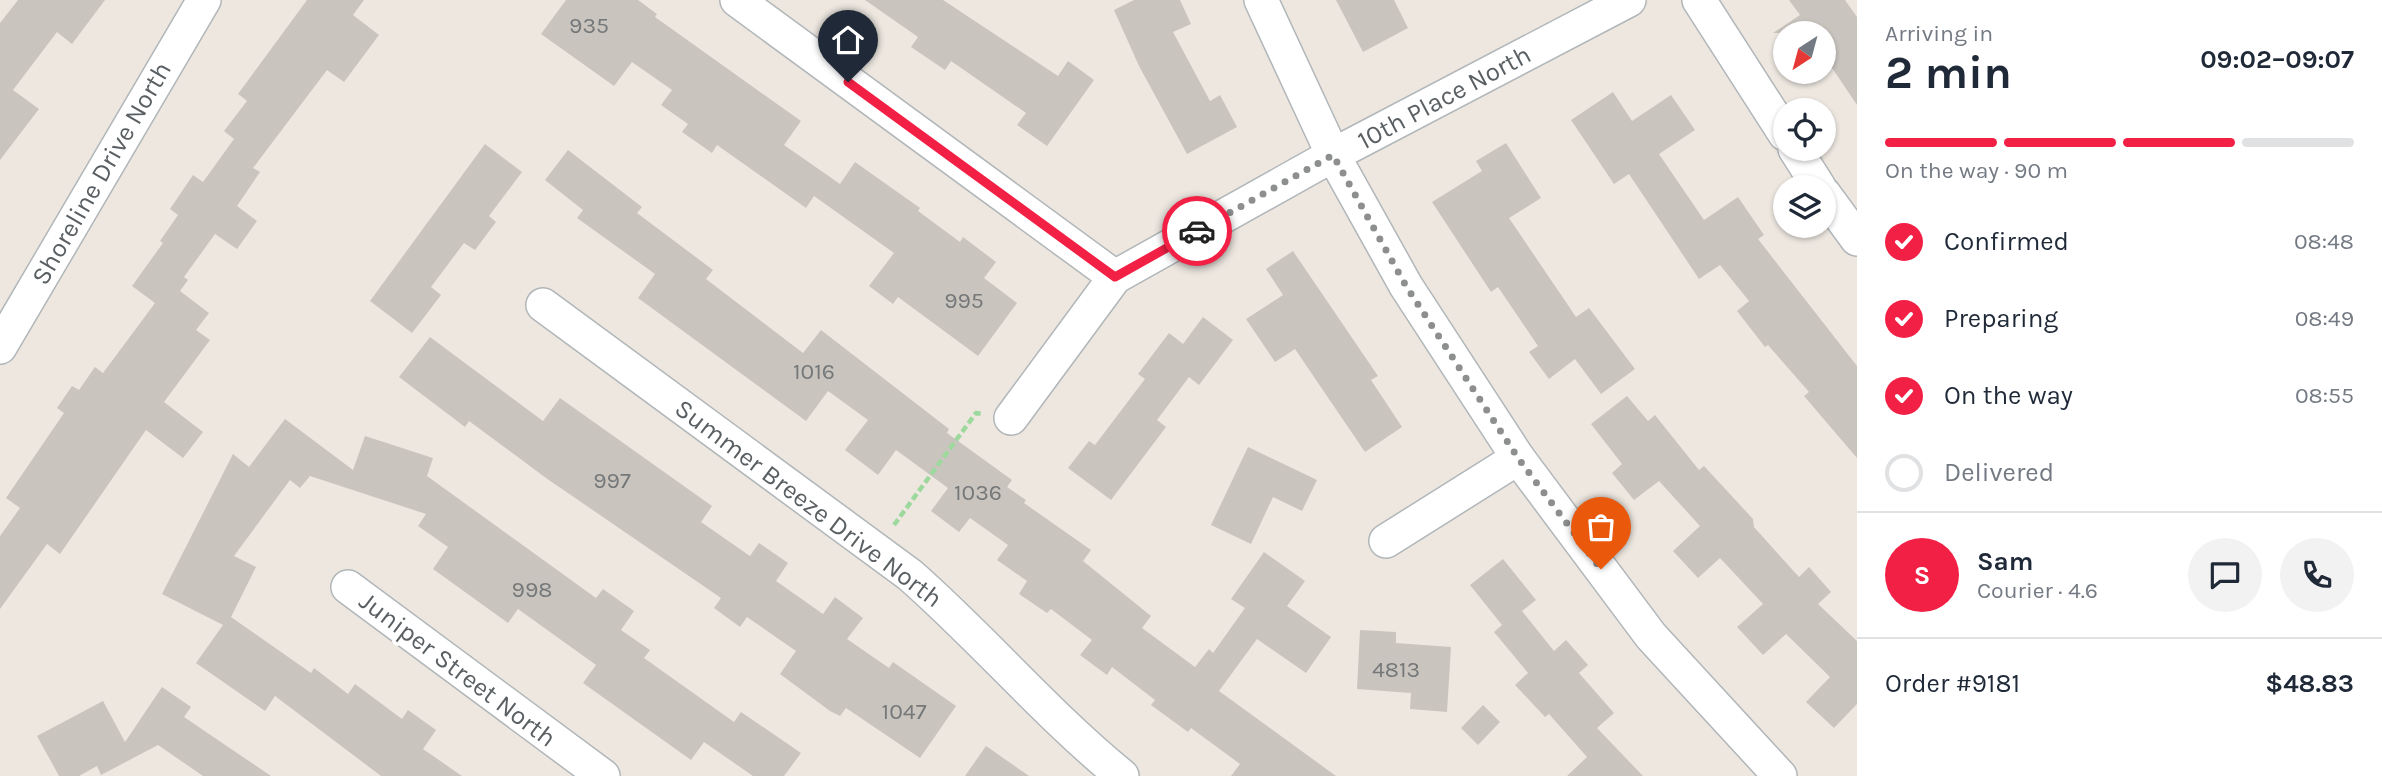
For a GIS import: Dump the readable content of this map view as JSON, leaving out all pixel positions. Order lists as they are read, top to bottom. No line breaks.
{"streets":{"street":["10th Place North","Shoreline Drive North","Summer Breeze Drive North","Juniper Street North"]},"house_numbers":["935","995","1016","997","1036","998","4813","1047"],"north":"bottom left","page":{"heading":["2 min","Arriving in","09:02–09:07"],"panel":["Sam","Courier · 4.6","Order #9181","$48.83"],"bar":"On the way · 90 m","list":[["Confirmed","08:48"],["Preparing","08:49"],["On the way","08:55"],"Delivered"],"round":"S"}}
